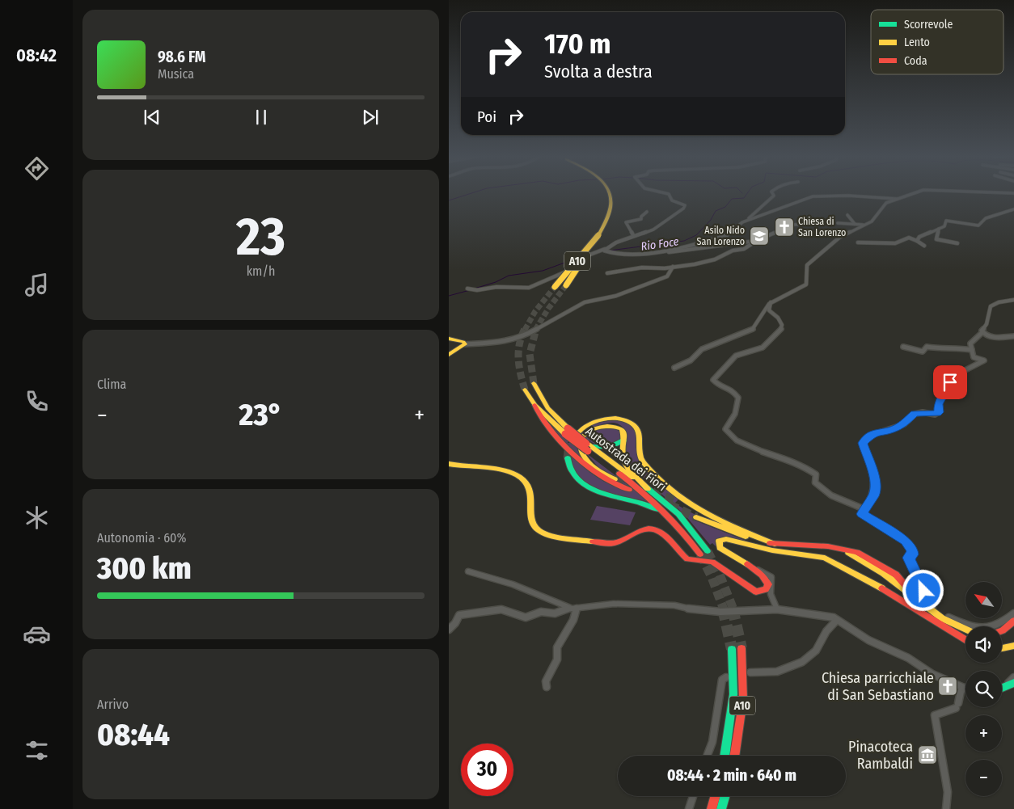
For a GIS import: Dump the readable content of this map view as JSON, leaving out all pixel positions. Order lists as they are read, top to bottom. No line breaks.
{"streets":{"main road":["A10","Autostrada dei Fiori"]},"water":["Rio Foce"],"places":{"church":["Chiesa di San Lorenzo","Chiesa parricchiale di San Sebastiano"],"school or university":["Asilo Nido San Lorenzo"],"museum":["Pinacoteca Rambaldi"]},"legend":["Scorrevole","Lento","Coda"],"north":"top left","page":{"tabs":"08:42","turn":["170 m","Svolta a destra"],"song":["98.6 FM","Musica"],"then":"Poi","tile":[["23","km/h"],"Clima",["Autonomia · 60%","300 km"],["Arrivo","08:44"]],"heat":["−","23°","+"],"map_buttons":["+","−"],"limit":"30","trip":"08:44 · 2 min · 640 m"}}
